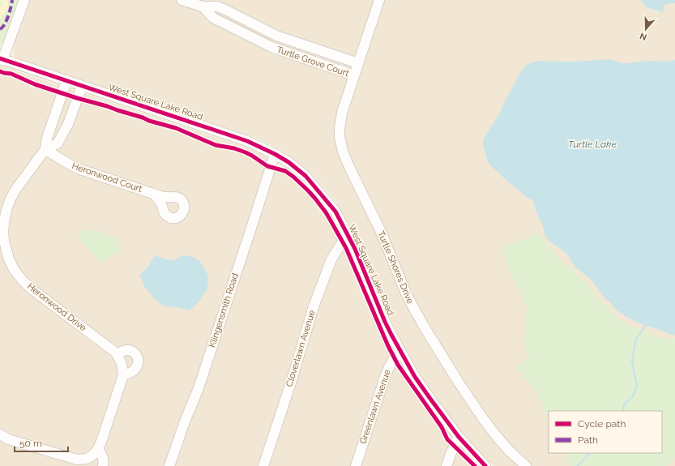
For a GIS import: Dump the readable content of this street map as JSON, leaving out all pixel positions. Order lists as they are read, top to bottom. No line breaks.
{"streets":{"street":["Turtle Grove Court","West Square Lake Road","Heronwood Court","Turtle Shores Drive","Heronwood Drive","Klingensmith Road","Cloverlawn Avenue","Greenlawn Avenue"]},"crossings":[["Turtle Grove Court","Turtle Shores Drive"],["West Square Lake Road","Heronwood Drive"],["West Square Lake Road","Klingensmith Road"],["West Square Lake Road","Cloverlawn Avenue"],["West Square Lake Road","Greenlawn Avenue"],["Heronwood Court","Heronwood Drive"]],"water":["Turtle Lake"],"legend":["Cycle path","Path"],"scale_bar":"50 m","north":"bottom"}
